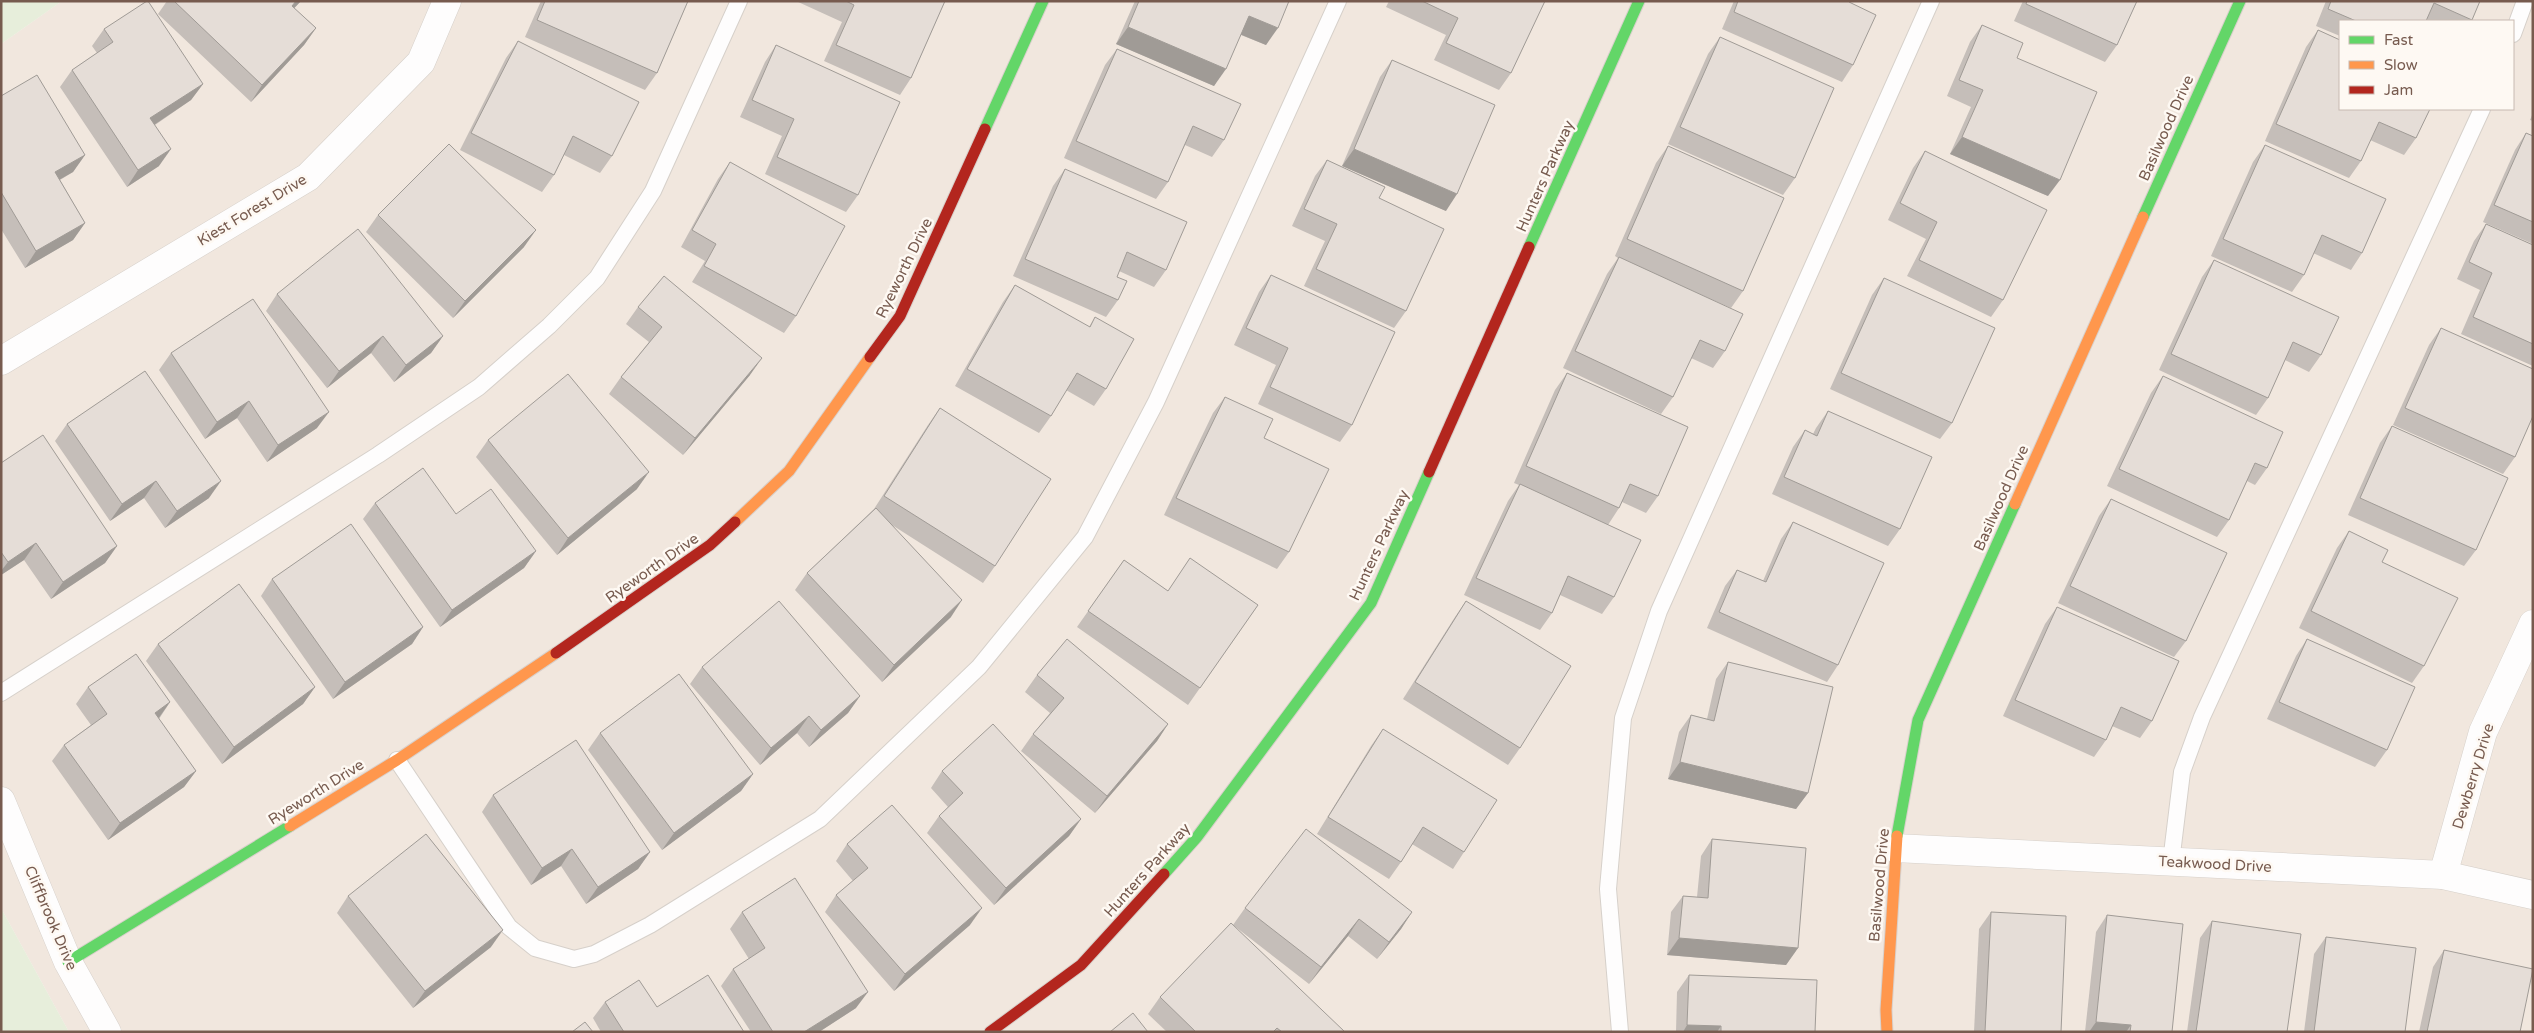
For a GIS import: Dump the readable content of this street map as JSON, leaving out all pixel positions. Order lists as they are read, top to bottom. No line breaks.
{"streets":{"street":["Basilwood Drive","Hunters Parkway","Kiest Forest Drive","Ryeworth Drive","Dewberry Drive","Teakwood Drive","Cliffbrook Drive"]},"crossings":[["Basilwood Drive","Teakwood Drive"],["Ryeworth Drive","Cliffbrook Drive"],["Dewberry Drive","Teakwood Drive"]],"legend":["Fast","Slow","Jam"]}
